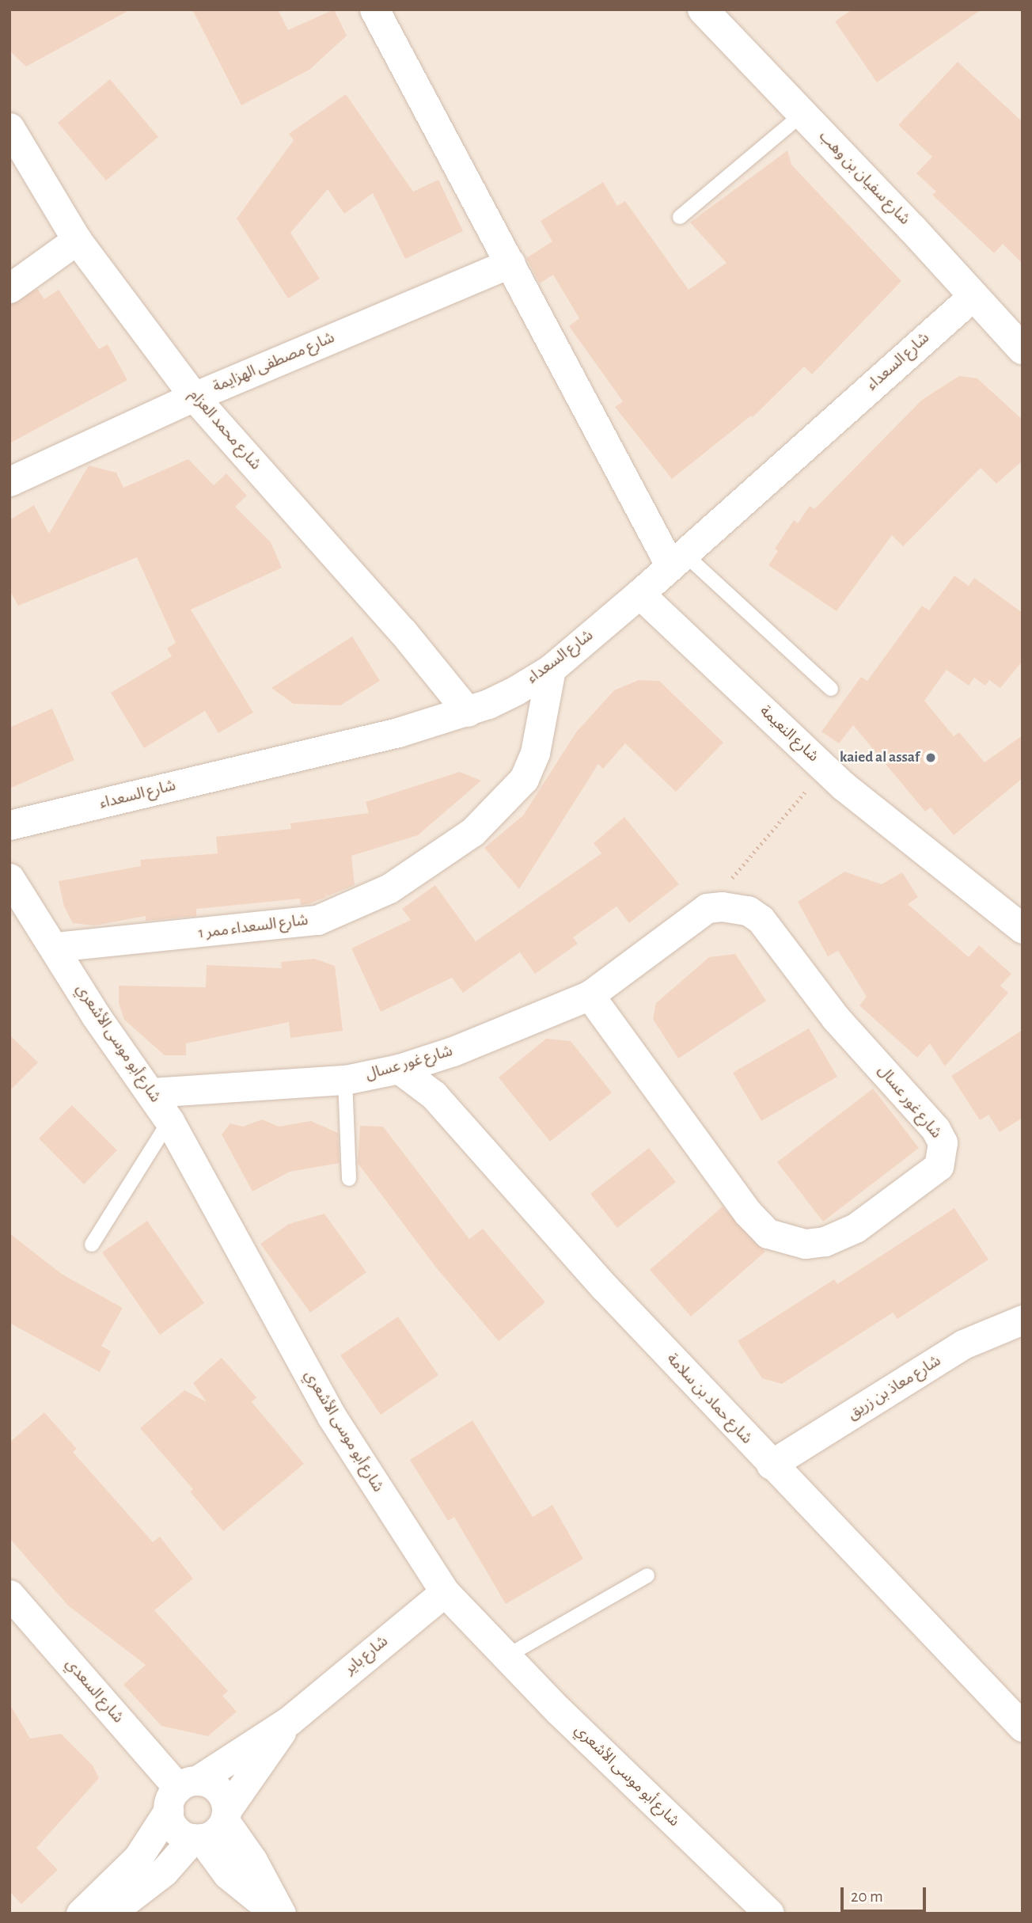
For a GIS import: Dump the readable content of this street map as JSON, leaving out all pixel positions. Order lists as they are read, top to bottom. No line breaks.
{"streets":{"street":["شارع سفيان بن وهب","شارع السعداء","شارع مصطفى الهزايمة","شارع محمد العزام","شارع النعيمة","شارع السعداء ممر 1","شارع أبو موسى الأشعري","شارع غور عسال","شارع معاذ بن زريق","شارع حماد بن سلامة","شارع باير","شارع السعدي"]},"crossings":[["شارع سفيان بن وهب","شارع السعداء"],["شارع السعداء","شارع محمد العزام"],["شارع السعداء","شارع النعيمة"],["شارع السعداء","شارع السعداء ممر 1"],["شارع مصطفى الهزايمة","شارع محمد العزام"],["شارع السعداء ممر 1","شارع أبو موسى الأشعري"],["شارع أبو موسى الأشعري","شارع غور عسال"],["شارع أبو موسى الأشعري","شارع باير"],["شارع غور عسال","شارع حماد بن سلامة"],["شارع معاذ بن زريق","شارع حماد بن سلامة"],["شارع باير","شارع السعدي"]],"places":["kaied al assaf"],"scale_bar":"20 m"}
